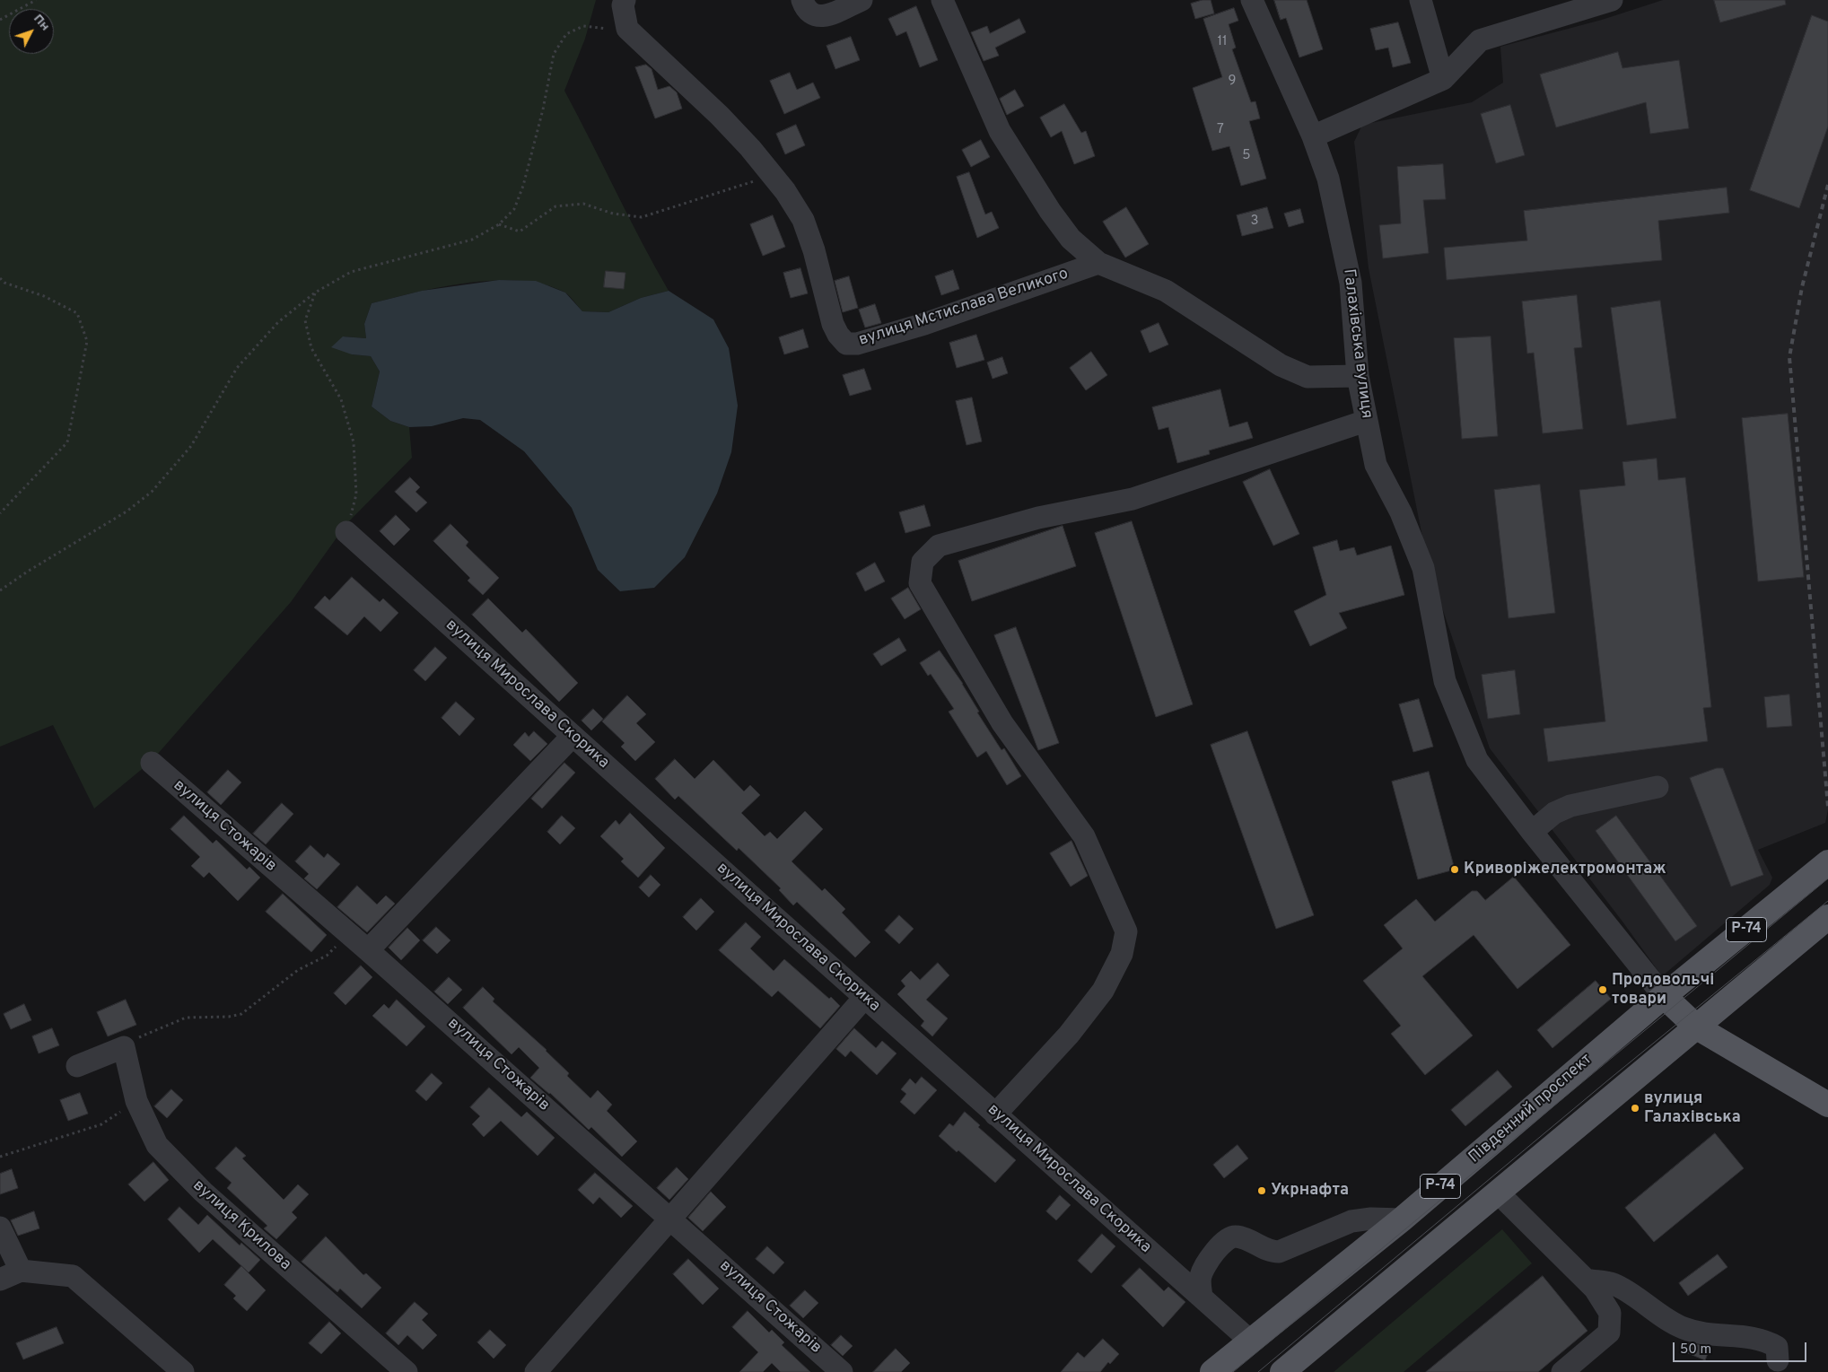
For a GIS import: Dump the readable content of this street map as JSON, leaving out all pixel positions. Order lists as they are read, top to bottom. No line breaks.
{"streets":{"main road":["Р-74","Південний проспект"],"street":["вулиця Мстислава Великого","Галахівська вулиця","вулиця Мирослава Скорика","вулиця Стожарів","вулиця Крилова"]},"crossings":[["вулиця Мстислава Великого","Галахівська вулиця"],["Галахівська вулиця","Південний проспект"],["вулиця Мирослава Скорика","Південний проспект"]],"places":["Криворіжелектромонтаж","Продовольчі товари","вулиця Галахівська","Укрнафта"],"house_numbers":["11","9","7","5","3"],"scale_bar":"50 m","north":"top right"}
